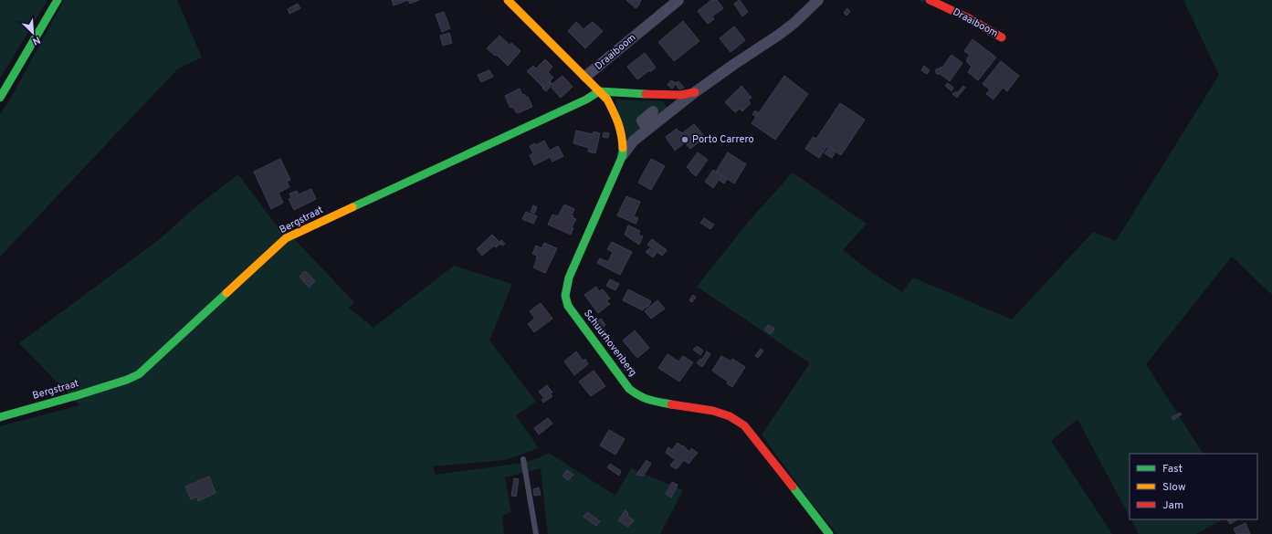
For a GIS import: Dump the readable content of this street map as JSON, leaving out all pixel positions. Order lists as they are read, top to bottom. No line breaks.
{"streets":{"street":["Draaiboom","Bergstraat","Schuurhovenberg"]},"crossings":[["Draaiboom","Schuurhovenberg"],["Bergstraat","Schuurhovenberg"]],"places":["Porto Carrero"],"legend":["Fast","Slow","Jam"],"north":"bottom right"}
